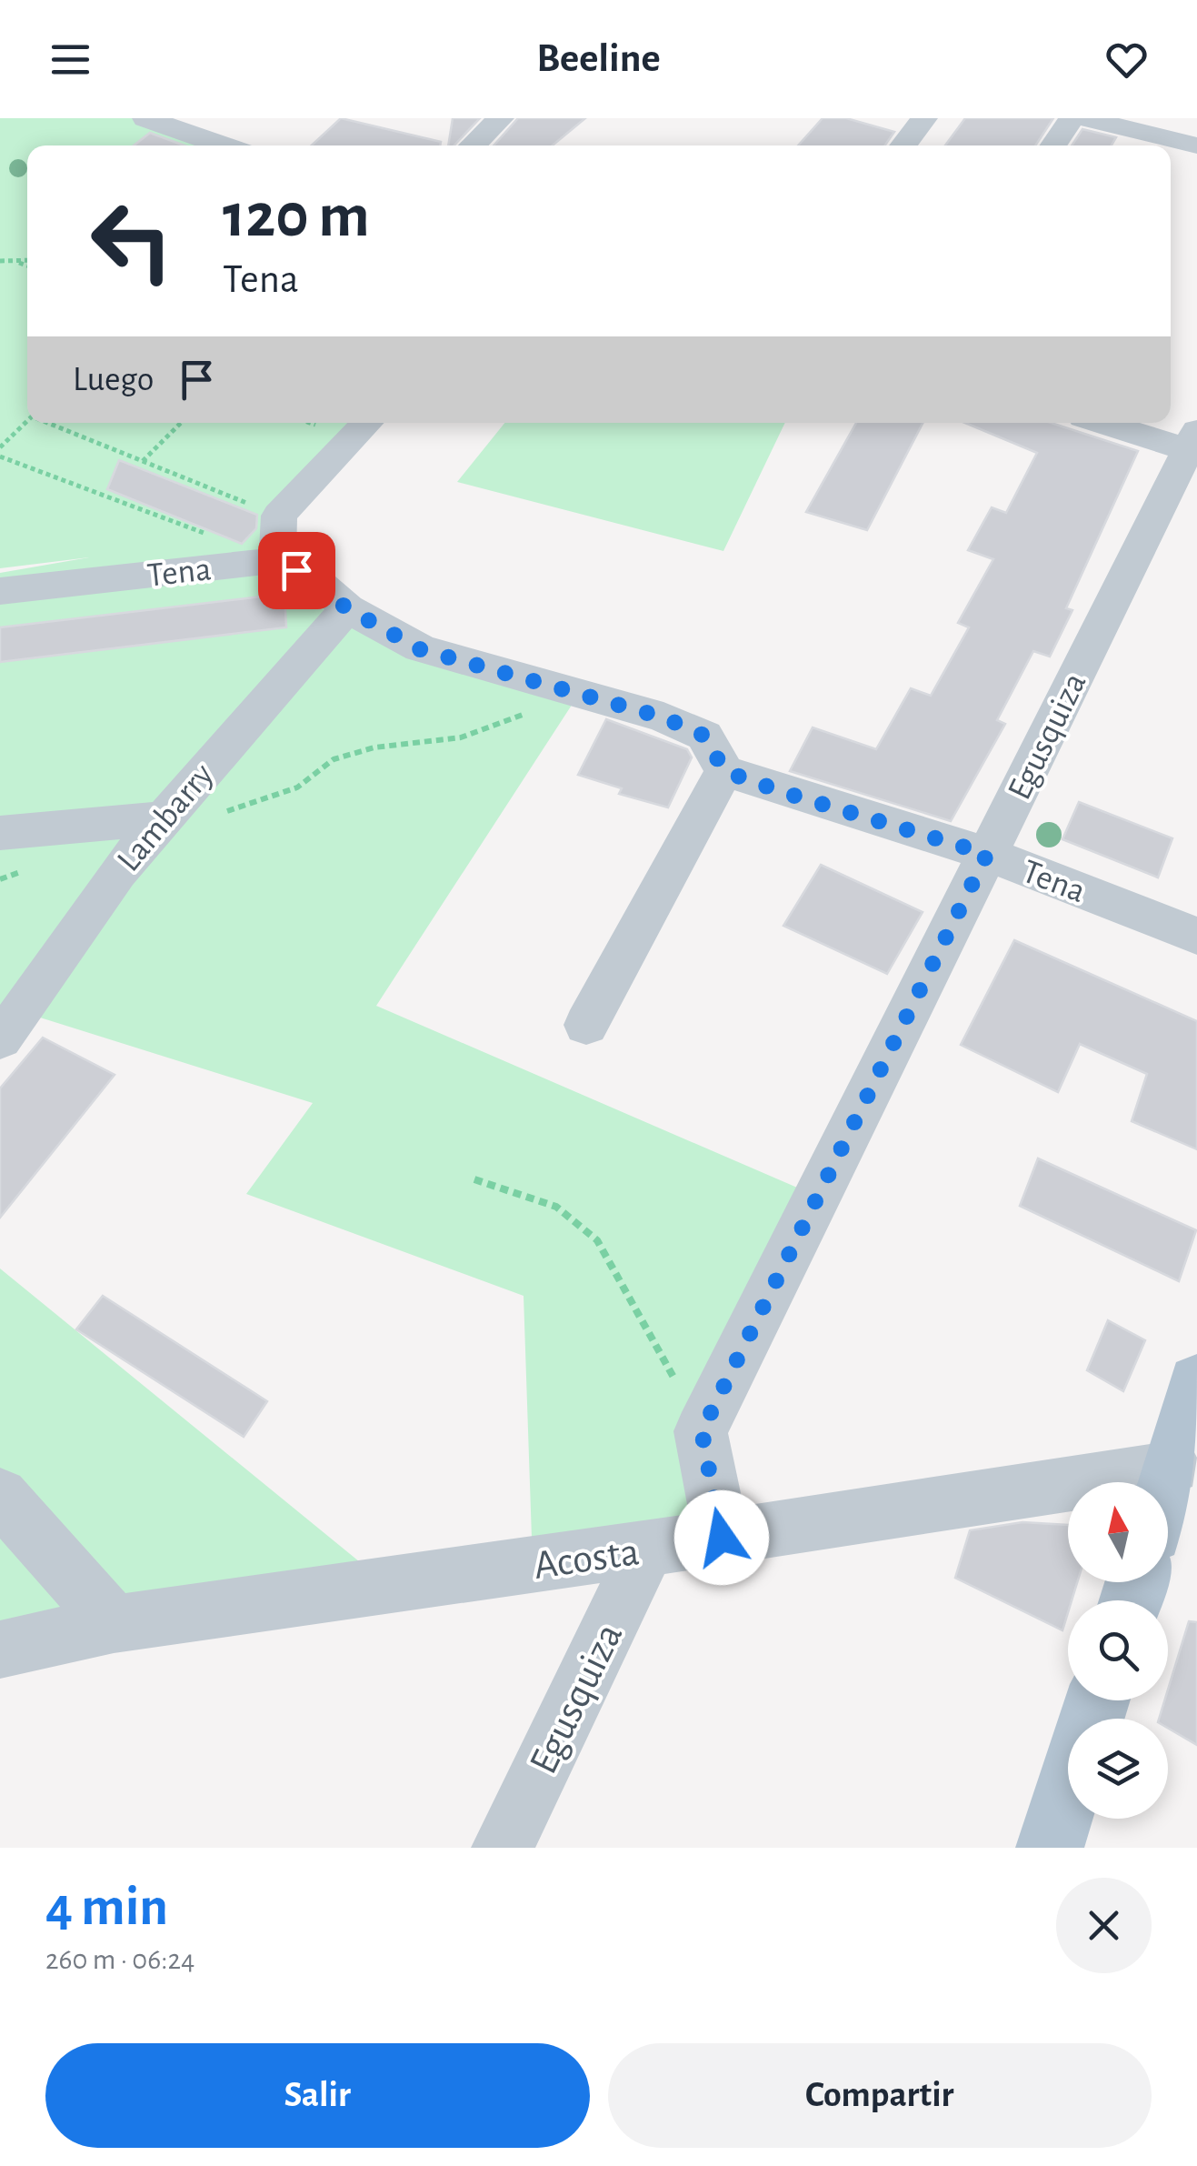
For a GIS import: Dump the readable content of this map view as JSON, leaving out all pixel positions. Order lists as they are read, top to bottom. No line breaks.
{"streets":{"street":["Tena","Egusquiza","Lambarry","Acosta"]},"crossings":[["Tena","Egusquiza"],["Egusquiza","Acosta"]],"north":"top","page":{"header":"Beeline","turn":["120 m","Tena"],"then":"Luego","heading":["4 min","260 m · 06:24"],"buttons":["Salir","Compartir"]}}
